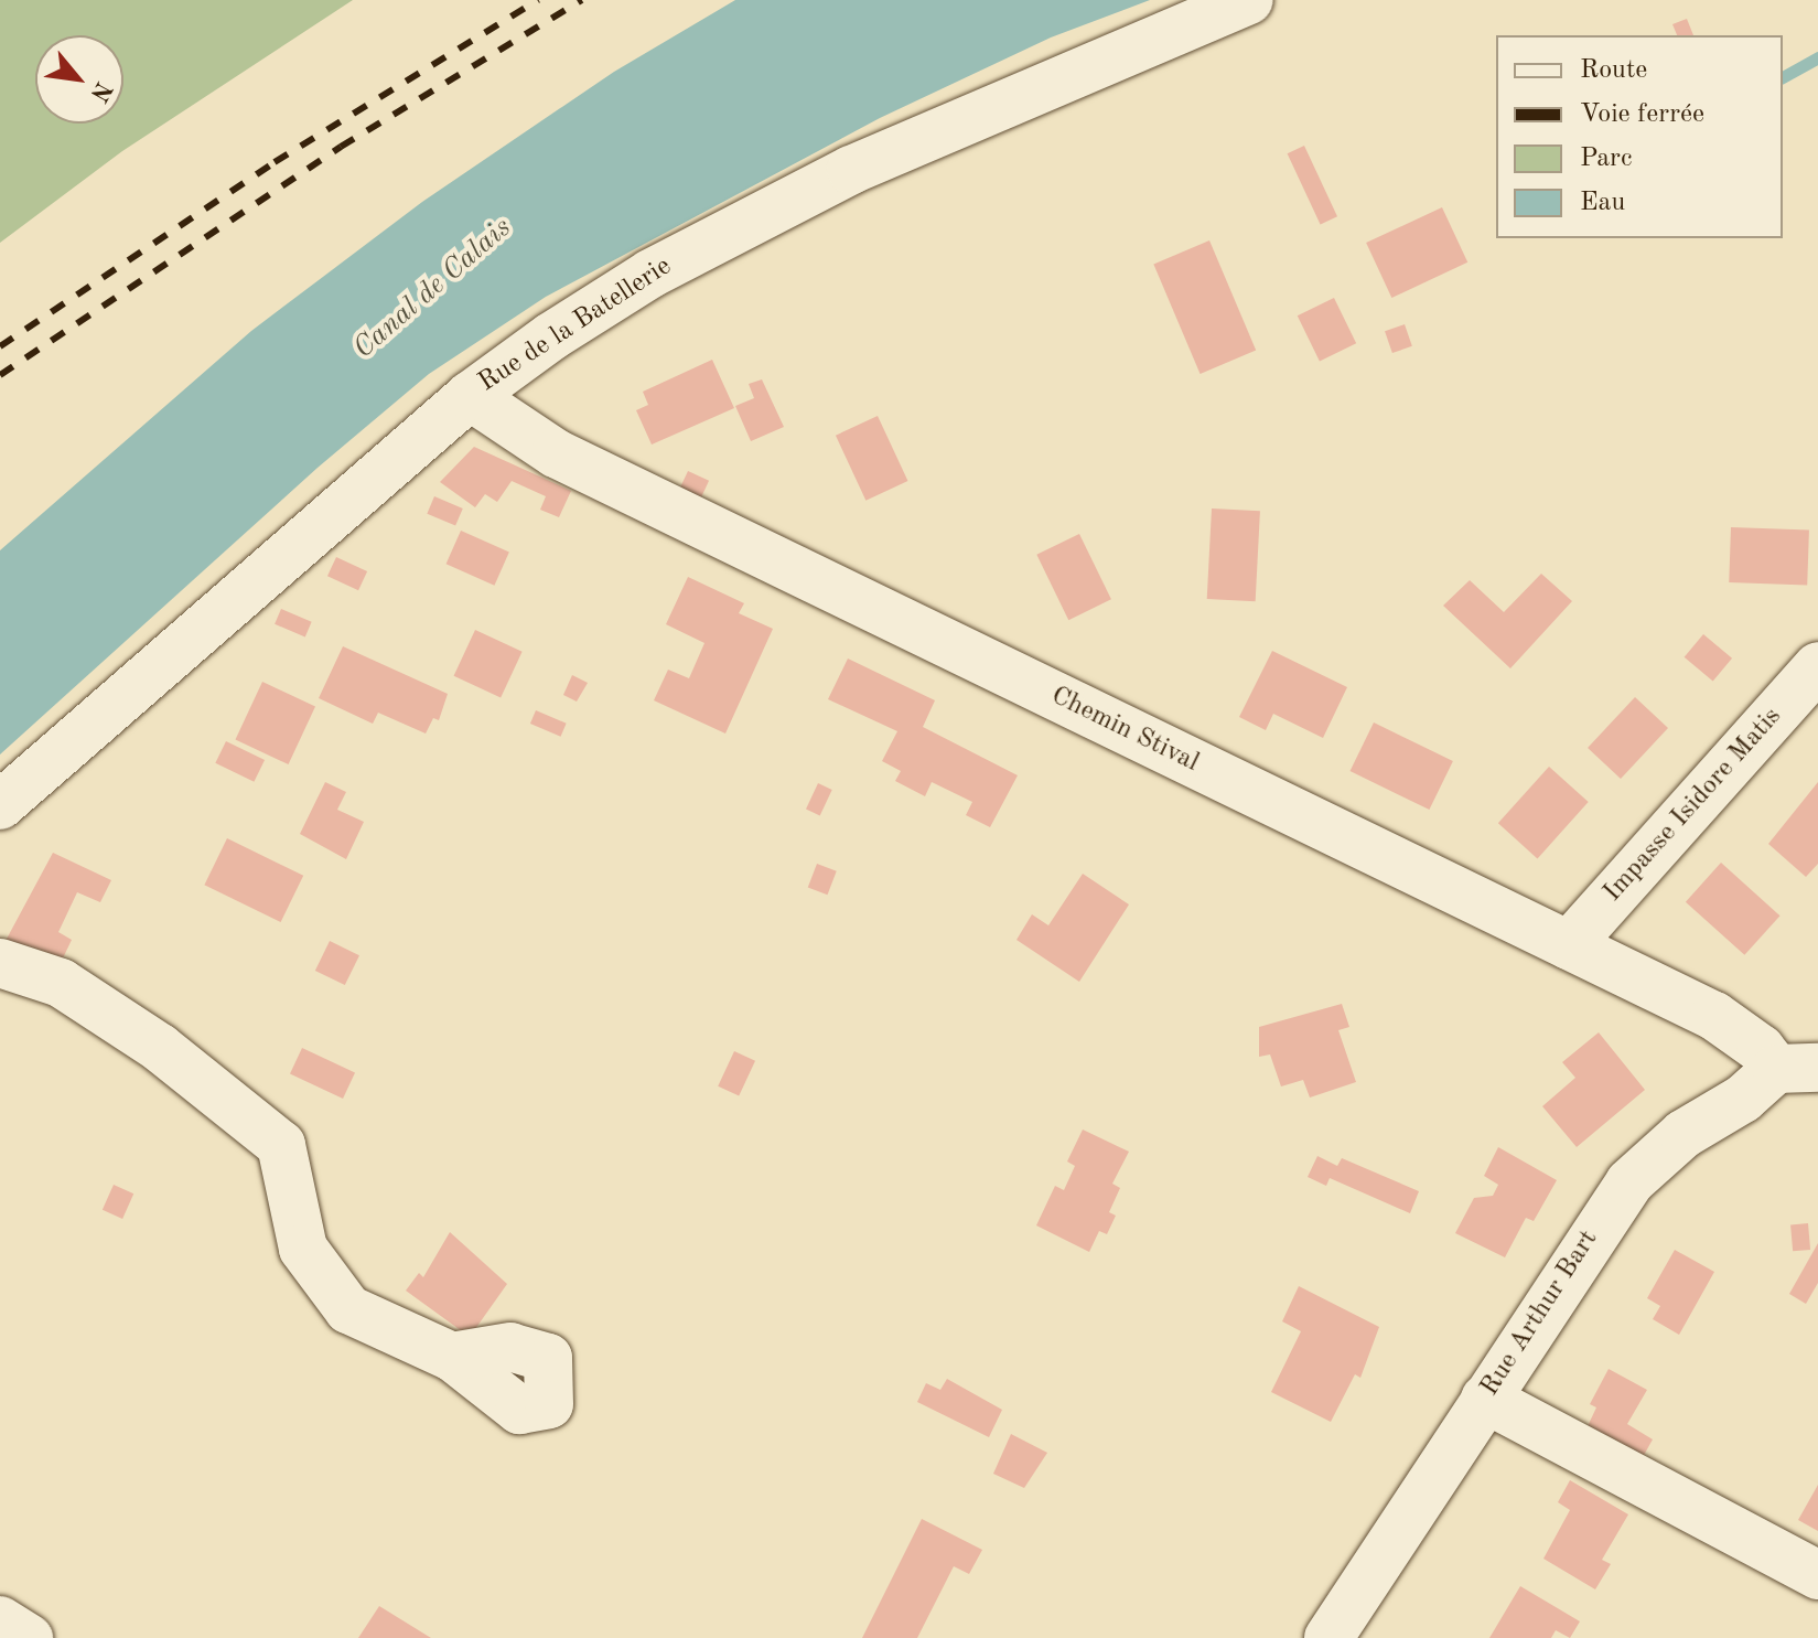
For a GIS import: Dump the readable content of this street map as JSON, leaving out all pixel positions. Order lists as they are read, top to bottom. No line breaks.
{"streets":{"street":["Rue de la Batellerie","Chemin Stival","Impasse Isidore Matis","Rue Arthur Bart"]},"crossings":[["Rue de la Batellerie","Chemin Stival"],["Chemin Stival","Impasse Isidore Matis"],["Chemin Stival","Rue Arthur Bart"]],"water":["Canal de Calais"],"legend":["Route","Voie ferrée","Parc","Eau"],"north":"bottom right"}
